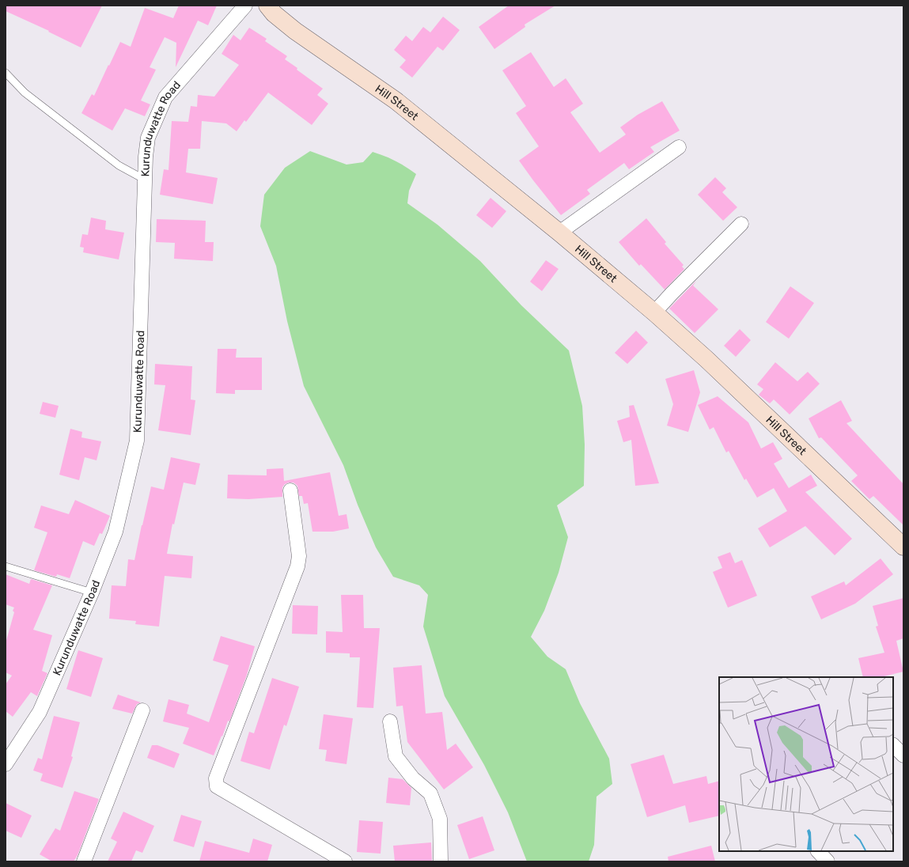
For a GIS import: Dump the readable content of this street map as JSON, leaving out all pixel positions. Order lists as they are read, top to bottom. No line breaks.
{"streets":{"main road":["Hill Street"],"street":["Kurunduwatte Road"]}}
